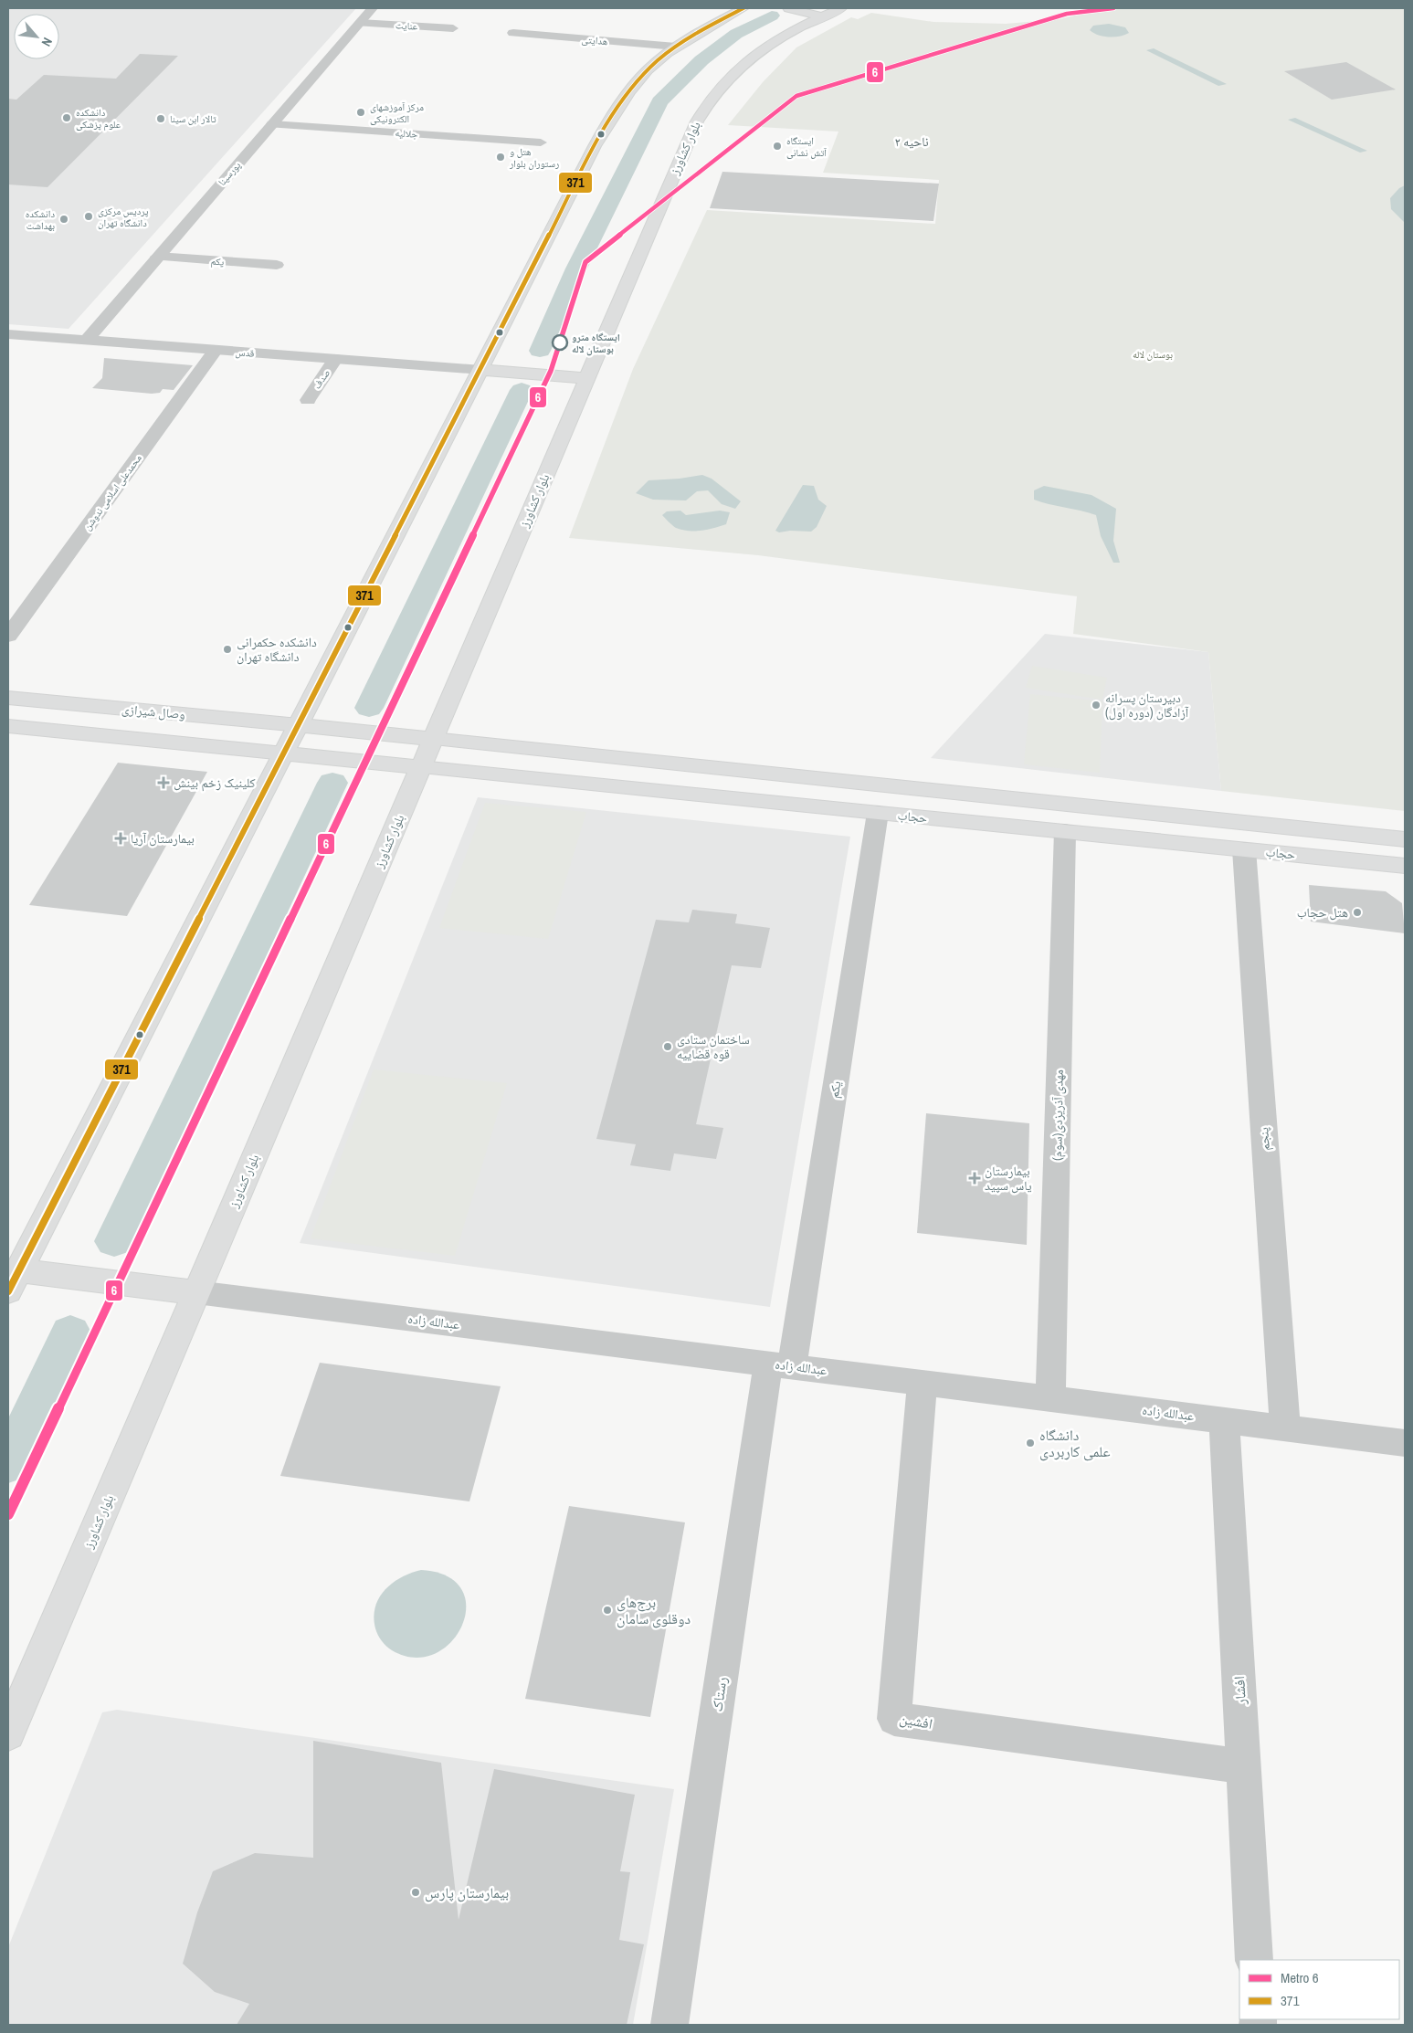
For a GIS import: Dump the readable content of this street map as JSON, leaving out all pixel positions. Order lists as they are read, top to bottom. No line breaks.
{"streets":{"main road":["بلوار کشاورز","وصال شیرازی","حجاب"],"street":["عنایت","هدایتی","جلالیه","پورسینا","یکم","قدس","صدف","محمدعلی اسلامی ندوشن","مهدی آذریزدی(سوم)","پنجم","عبدالله زاده","افشار","رستاک","افشین"]},"crossings":[["عنایت","پورسینا"],["جلالیه","پورسینا"],["بلوار کشاورز","وصال شیرازی"],["بلوار کشاورز","حجاب"],["بلوار کشاورز","عبدالله زاده"],["پورسینا","یکم"],["پورسینا","قدس"],["یکم","حجاب"],["یکم","عبدالله زاده"],["یکم","رستاک"],["قدس","صدف"],["قدس","محمدعلی اسلامی ندوشن"],["وصال شیرازی","حجاب"],["حجاب","مهدی آذریزدی(سوم)"],["حجاب","پنجم"],["مهدی آذریزدی(سوم)","عبدالله زاده"],["پنجم","عبدالله زاده"],["عبدالله زاده","افشار"],["عبدالله زاده","رستاک"],["عبدالله زاده","افشین"],["افشار","افشین"]],"districts":["ناحیه ۲"],"parks":["بوستان لاله"],"places":{"other":["مرکز آموزشهای الکترونیکی","دانشکده علوم پزشکی","تالار ابن سینا","ایستگاه آتش نشانی","هتل و رستوران بلوار","پردیس مرکزی دانشگاه‌ تهران","دانشکده بهداشت","ایستگاه مترو بوستان لاله","دانشکده حکمرانی دانشگاه تهران","دبيرستان پسرانه آزادگان (دوره اول)","هتل حجاب","ساختمان ستادی قوه قضاییه","دانشگاه علمی کاربردی","برج‌های دوقلوی سامان","بیمارستان پارس"],"health":["کلینیک زخم بینش","بیمارستان آریا","بیمارستان یاس سپید"]},"lines":["metro line 6","transit line 371"],"legend":["Metro 6","371"],"north":"bottom right"}
